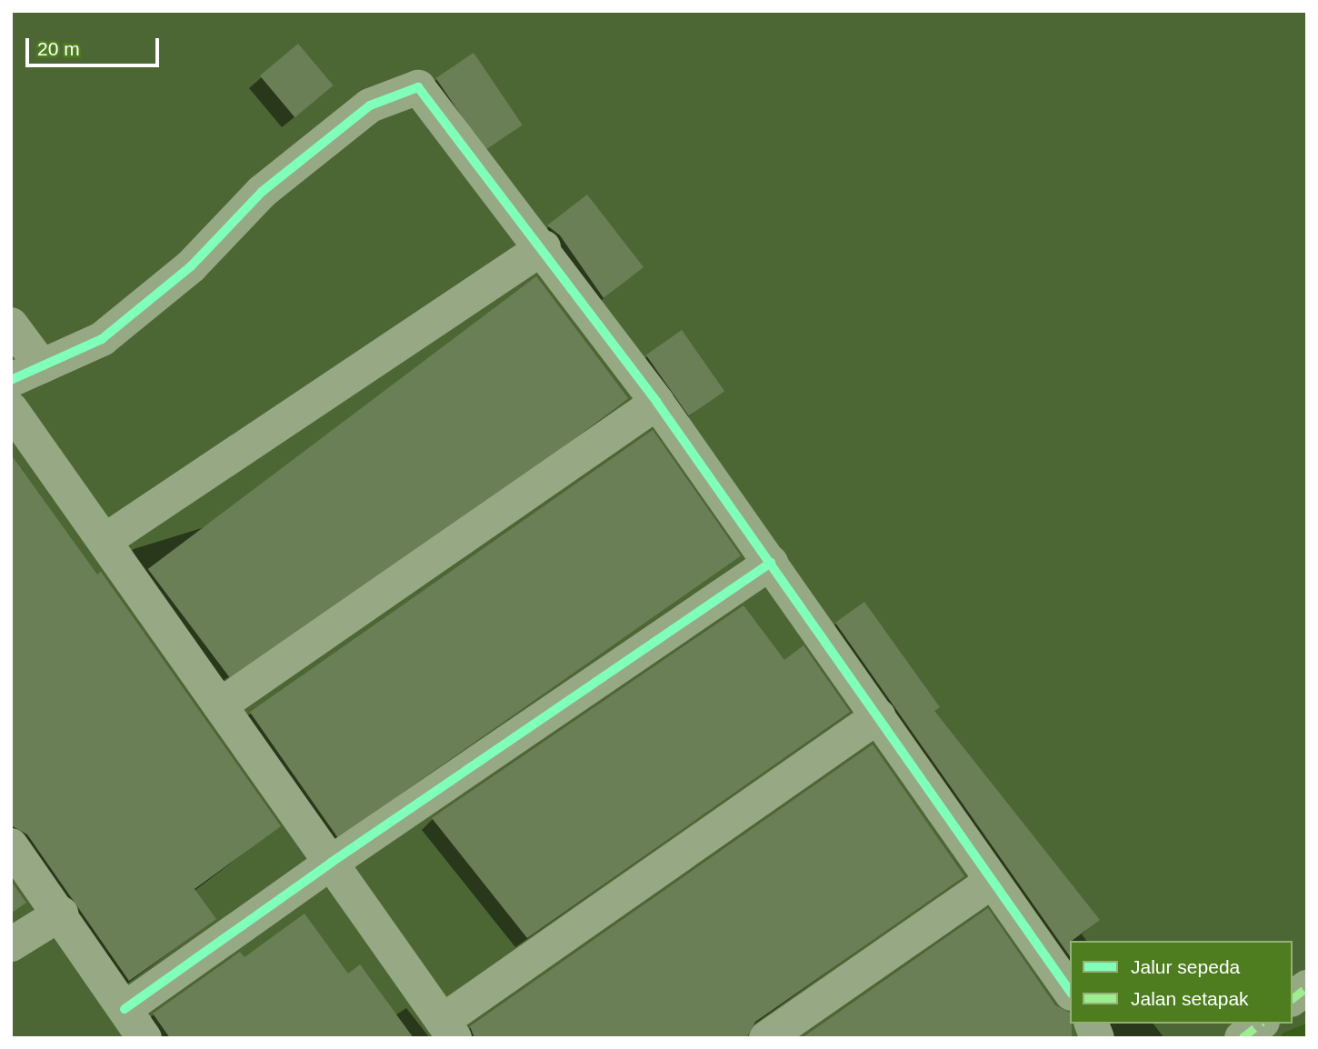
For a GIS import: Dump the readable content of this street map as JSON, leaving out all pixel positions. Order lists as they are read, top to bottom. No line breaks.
{"legend":["Jalur sepeda","Jalan setapak"],"scale_bar":"20 m"}
